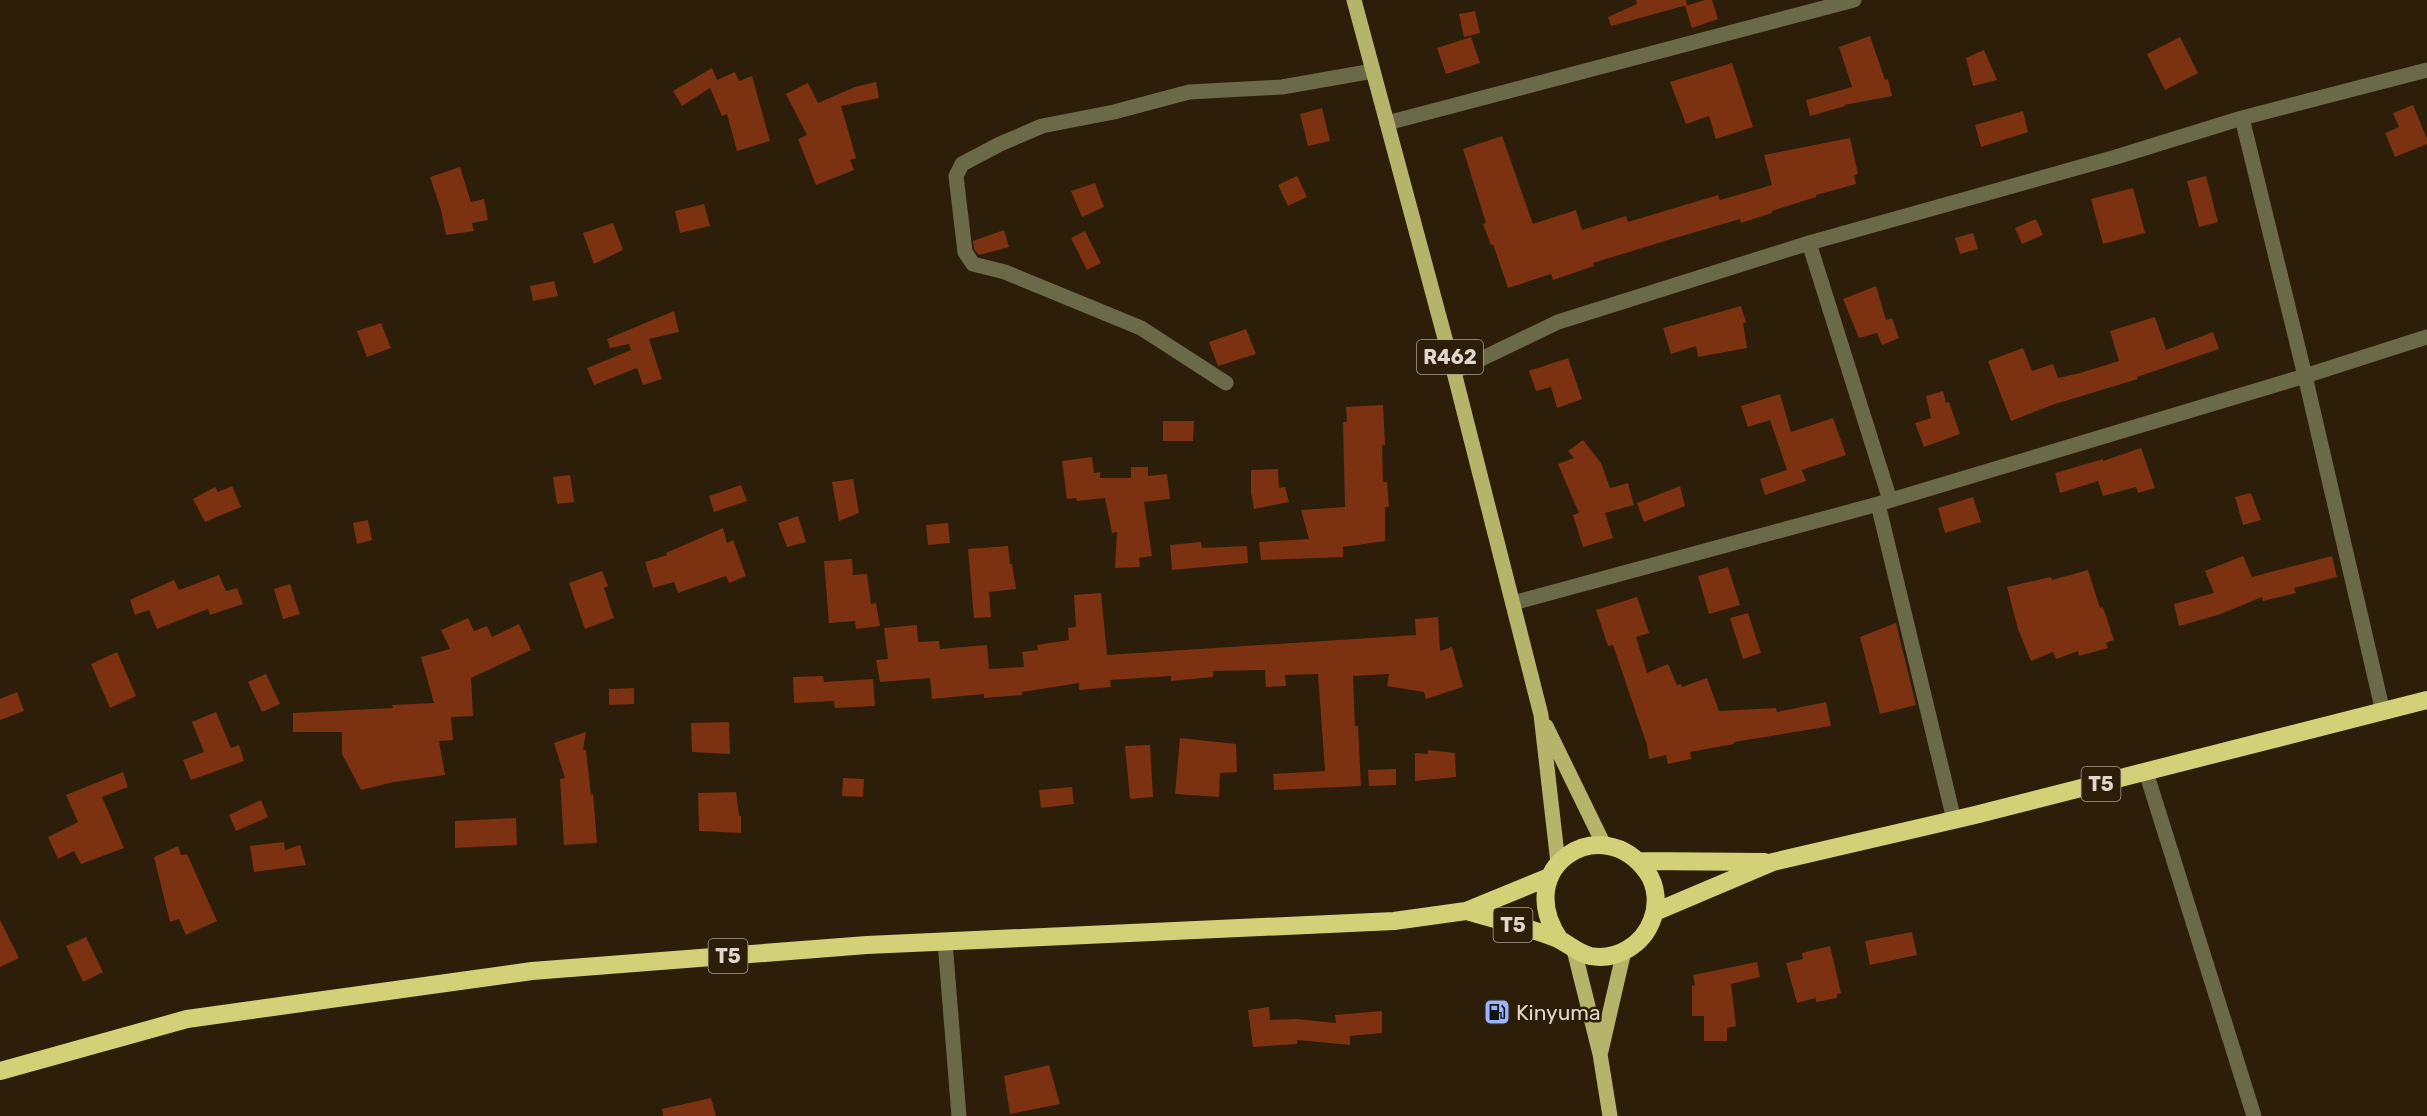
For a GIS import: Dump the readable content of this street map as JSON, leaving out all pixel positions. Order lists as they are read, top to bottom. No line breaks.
{"streets":{"highway":["T5"],"main road":["R462"]},"crossings":[["R462","T5"]],"places":{"fuel station":["Kinyuma"]}}
